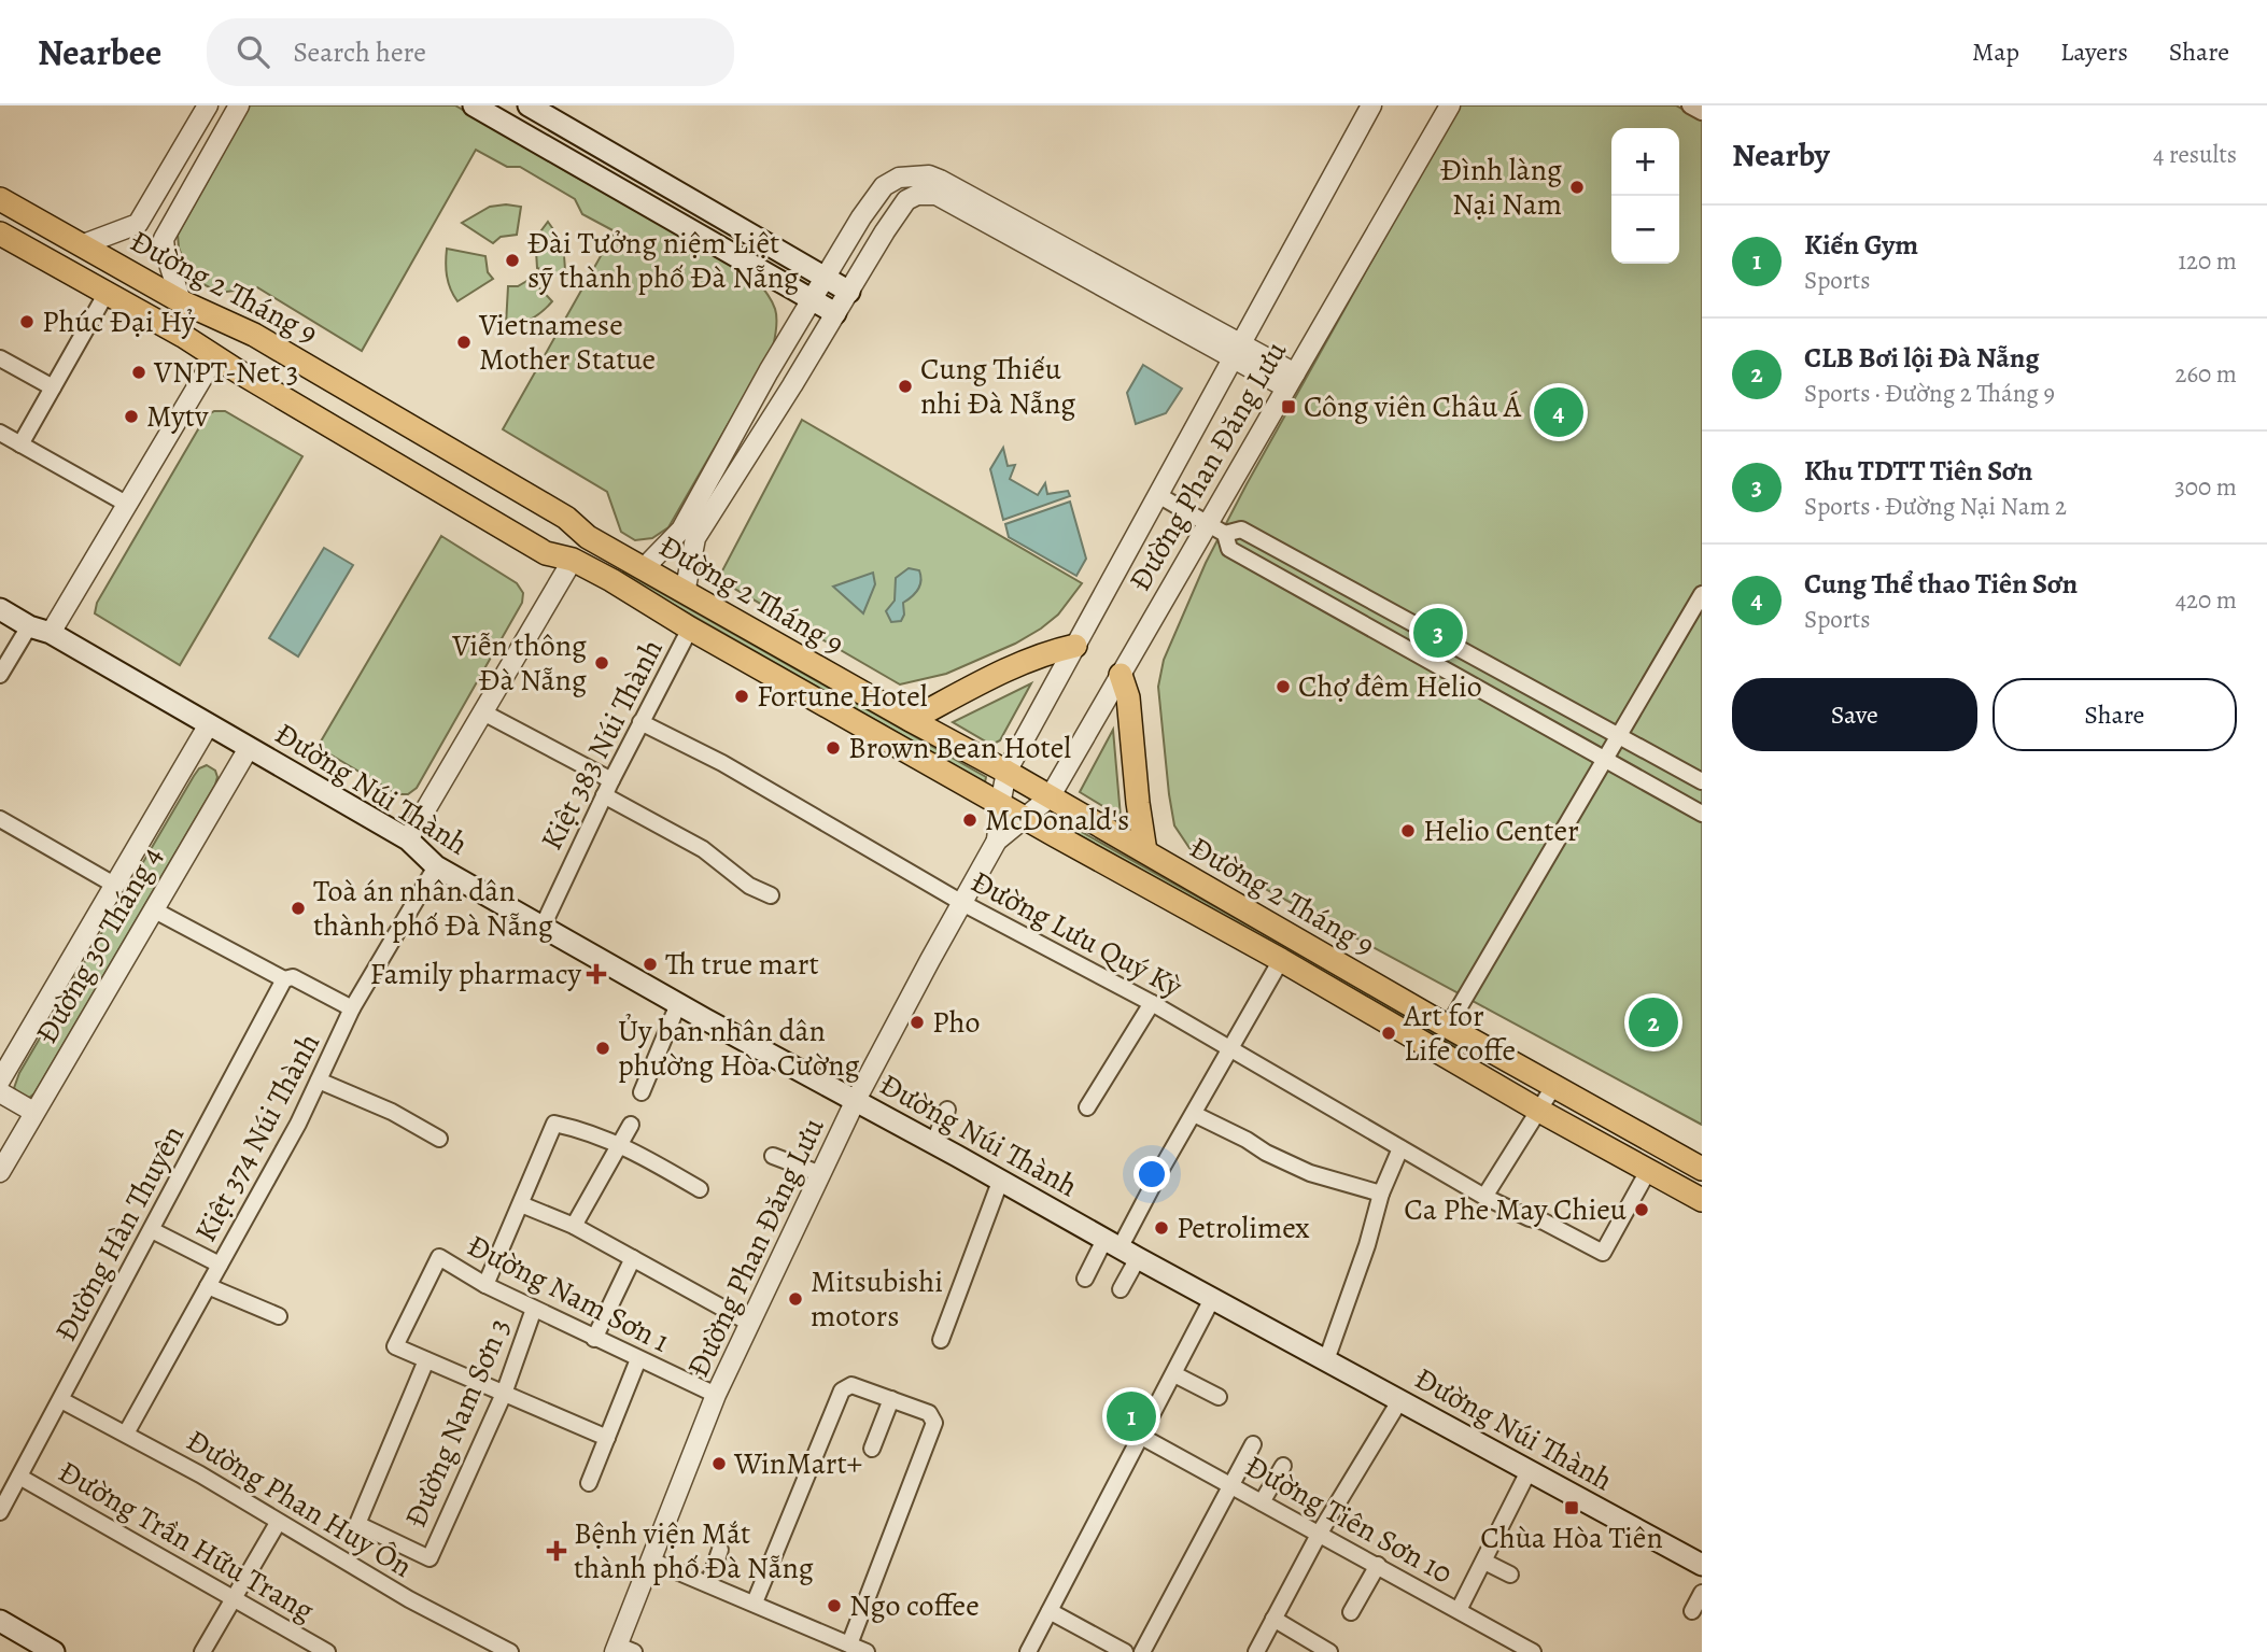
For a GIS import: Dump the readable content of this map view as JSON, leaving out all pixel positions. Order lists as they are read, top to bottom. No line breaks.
{"streets":{"main road":["Đường 2 Tháng 9","Đường Núi Thành"],"street":["Đường Phan Đăng Lưu","Kiệt 383 Núi Thành","Đường Lưu Quý Kỳ","Đường 30 Tháng 4","Kiệt 374 Núi Thành","Đường Hàn Thuyên","Đường Nam Sơn 1","Đường Nam Sơn 3","Đường Phan Huy Ôn","Đường Tiên Sơn 10","Đường Trần Hữu Trang"]},"crossings":[["Đường 2 Tháng 9","Đường Phan Đăng Lưu"],["Đường 2 Tháng 9","Kiệt 383 Núi Thành"],["Đường 2 Tháng 9","Đường Lưu Quý Kỳ"],["Đường Phan Đăng Lưu","Đường Núi Thành"],["Đường Phan Đăng Lưu","Đường Lưu Quý Kỳ"],["Đường Phan Đăng Lưu","Đường Nam Sơn 1"],["Kiệt 383 Núi Thành","Đường Núi Thành"],["Kiệt 383 Núi Thành","Đường Lưu Quý Kỳ"],["Đường Núi Thành","Đường 30 Tháng 4"],["Đường Núi Thành","Kiệt 374 Núi Thành"],["Kiệt 374 Núi Thành","Đường Phan Huy Ôn"],["Đường Hàn Thuyên","Đường Phan Huy Ôn"],["Đường Hàn Thuyên","Đường Trần Hữu Trang"],["Đường Nam Sơn 1","Đường Nam Sơn 3"]],"places":{"other":["Đình làng Nại Nam","Đài Tưởng niệm Liệt sỹ thành phố Đà Nẵng","Phúc Đại Hỷ","Vietnamese Mother Statue","VNPT-Net 3","Cung Thiếu nhi Đà Nẵng","Mytv","Viễn thông Đà Nẵng","Chợ đêm Helio","Fortune Hotel","Brown Bean Hotel","McDonald's","Helio Center","Toà án nhân dân thành phố Đà Nẵng","Th true mart","Pho","Art for Life coffe","Ủy ban nhân dân phường Hòa Cường","Ca Phe May Chieu","Petrolimex","Mitsubishi motors","WinMart+","Ngo coffee"],"transit":["Công viên Châu Á","Chùa Hòa Tiên"],"health":["Family pharmacy","Bệnh viện Mắt thành phố Đà Nẵng"]},"page":{"header":"Nearbee","search":"Search here","nav":["Map","Layers","Share"],"heading":["Nearby","4 results"],"map_buttons":["+","−"],"list":[{"mark":"1","name":"Kiến Gym","note":"Sports","value":"120 m"},{"mark":"2","name":"CLB Bơi lội Đà Nẵng","note":"Sports · Đường 2 Tháng 9","value":"260 m"},{"mark":"3","name":"Khu TDTT Tiên Sơn","note":"Sports · Đường Nại Nam 2","value":"300 m"},{"mark":"4","name":"Cung Thể thao Tiên Sơn","note":"Sports","value":"420 m"}],"pins":["4","3","2","1"],"buttons":["Save","Share"]}}
